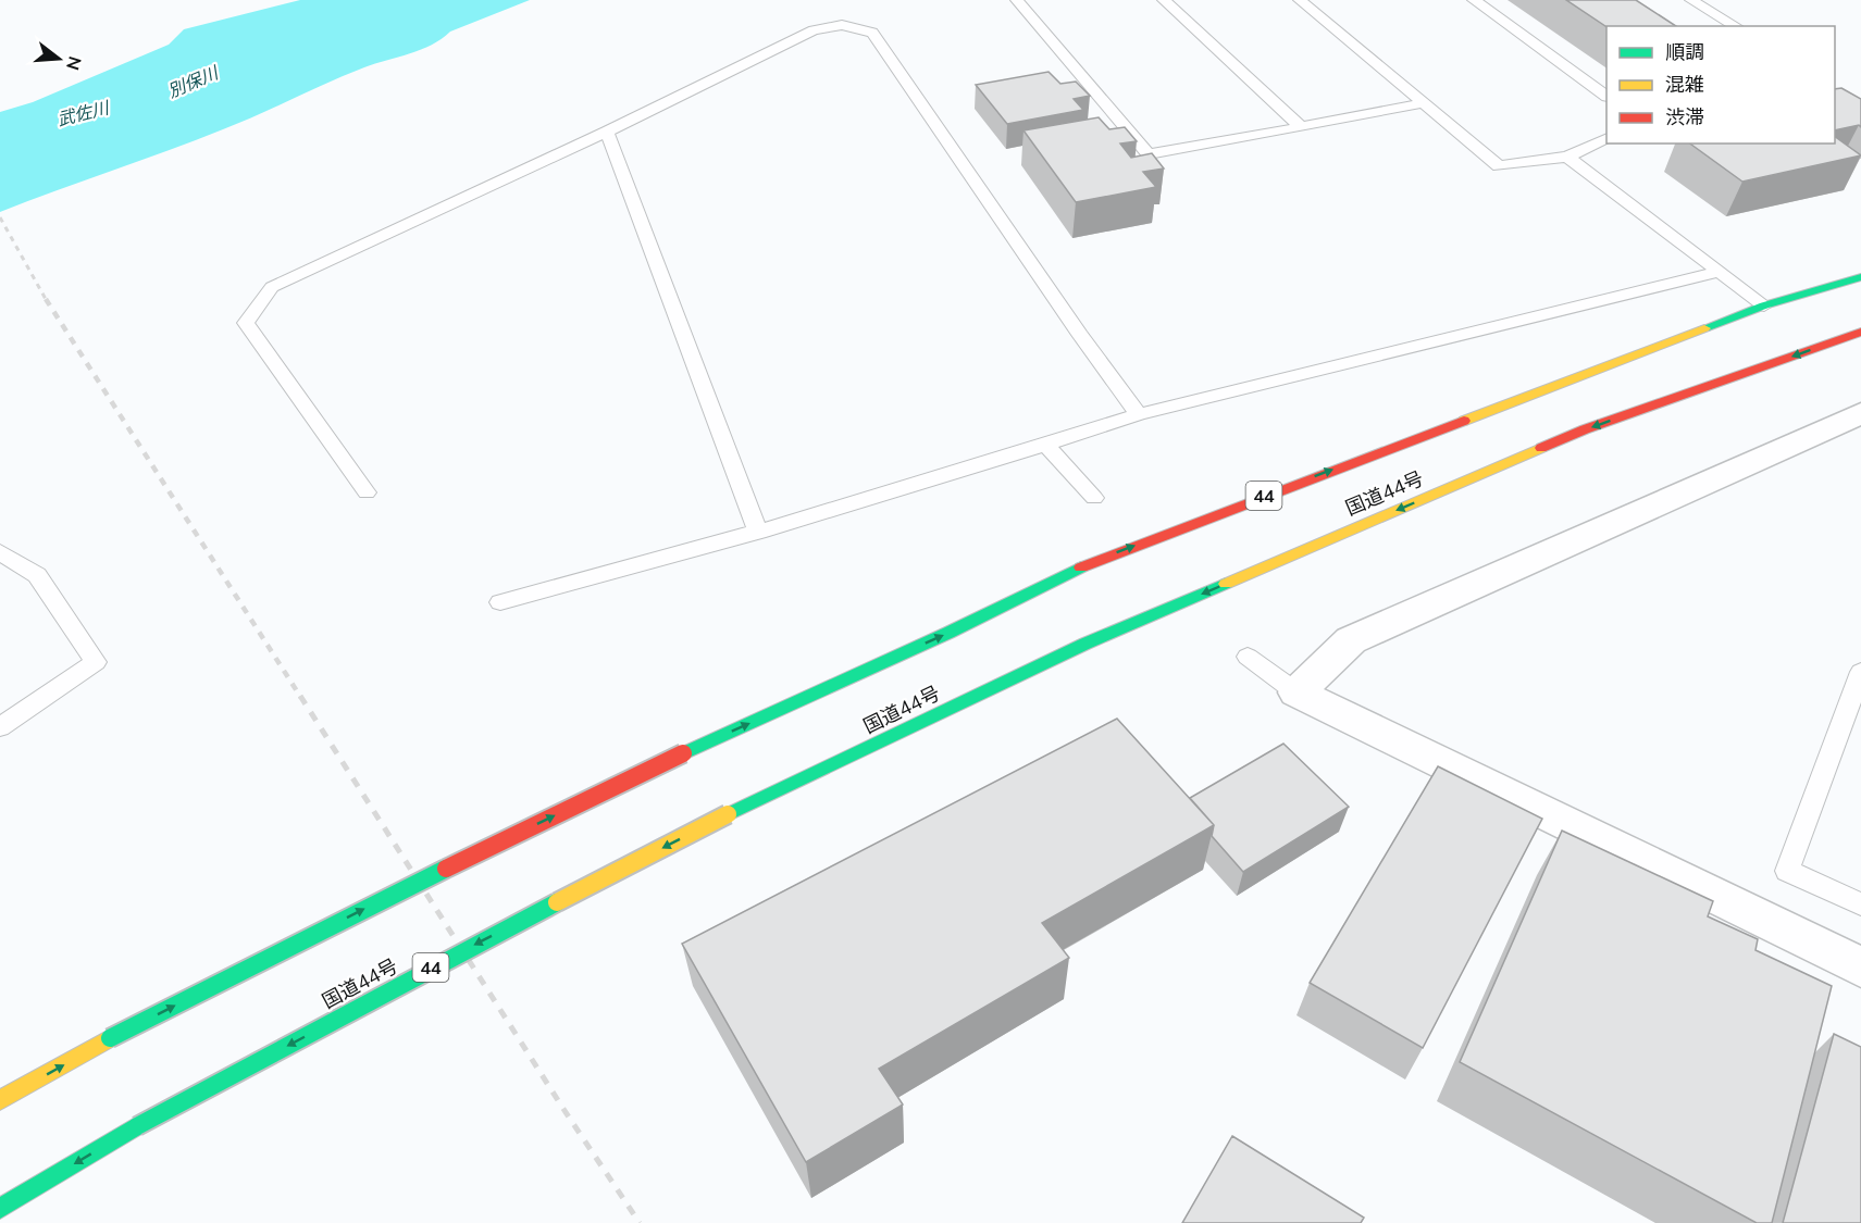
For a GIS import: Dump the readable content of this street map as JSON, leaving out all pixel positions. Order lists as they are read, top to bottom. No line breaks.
{"streets":{"highway":["国道44号","44"]},"water":["別保川","武佐川"],"legend":["順調","混雑","渋滞"],"north":"right"}
